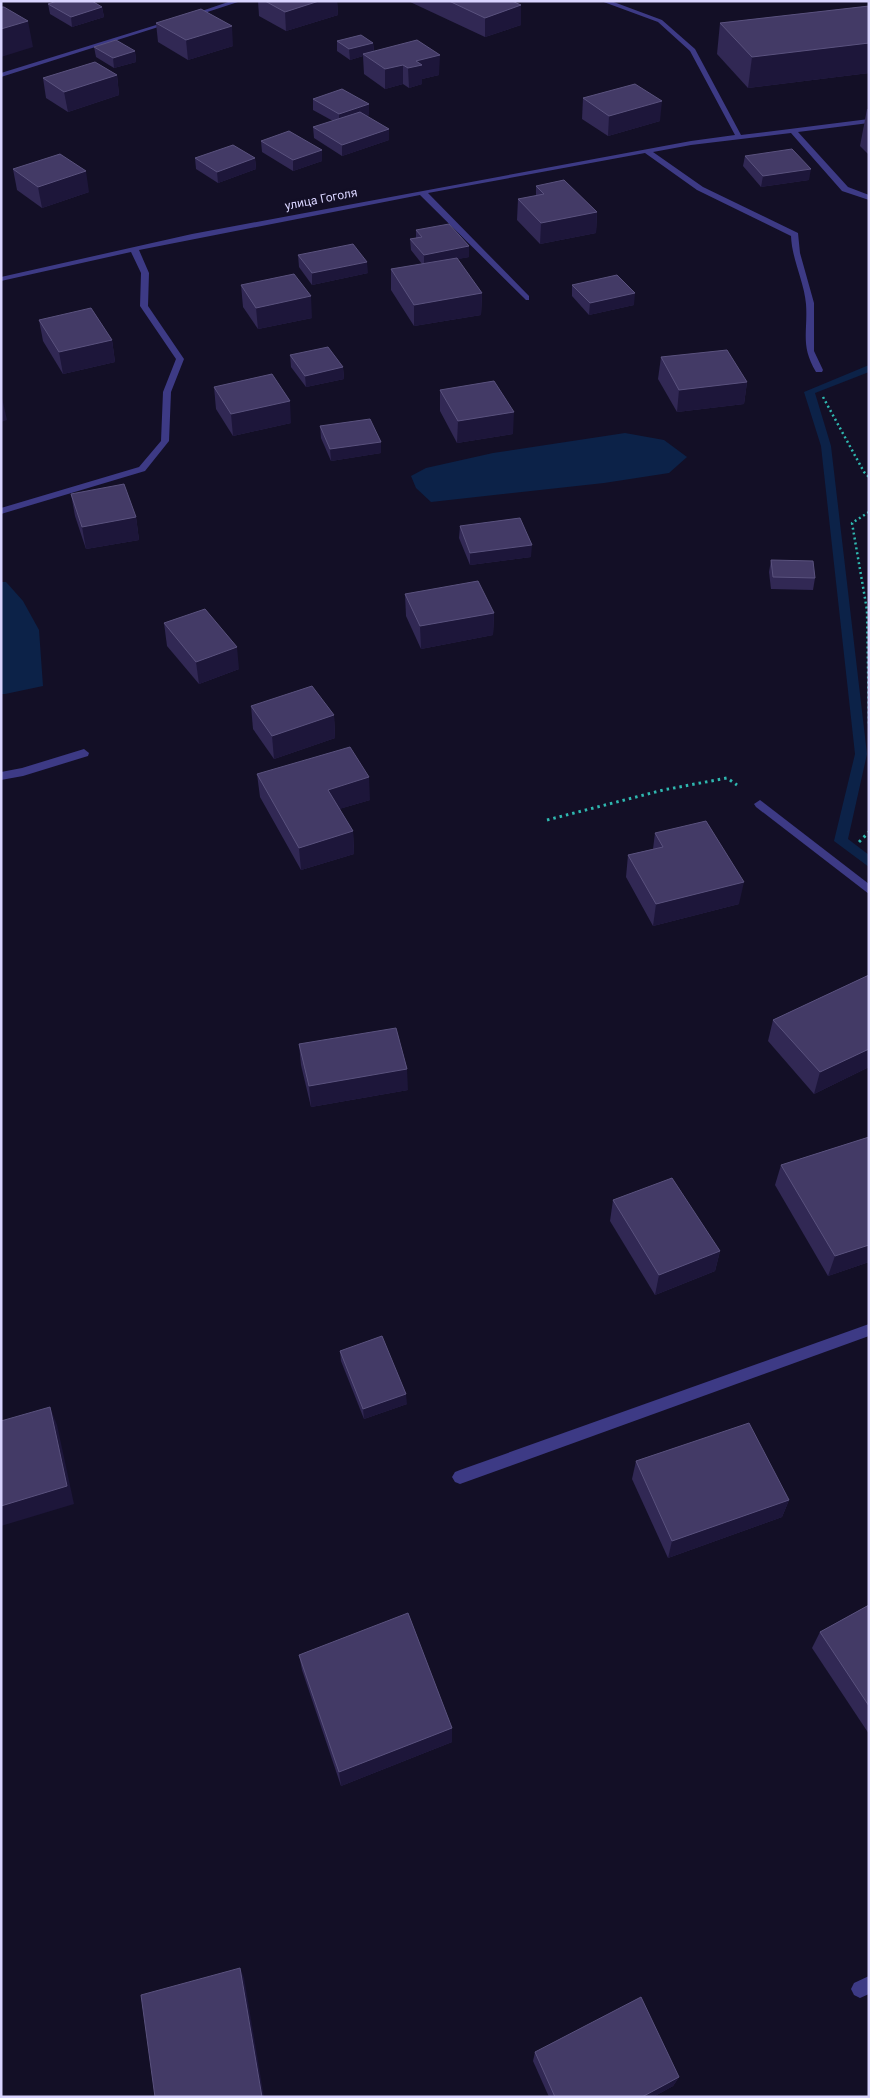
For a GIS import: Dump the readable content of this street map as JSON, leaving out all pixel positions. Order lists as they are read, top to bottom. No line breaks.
{"streets":{"street":["улица Гоголя"]}}
